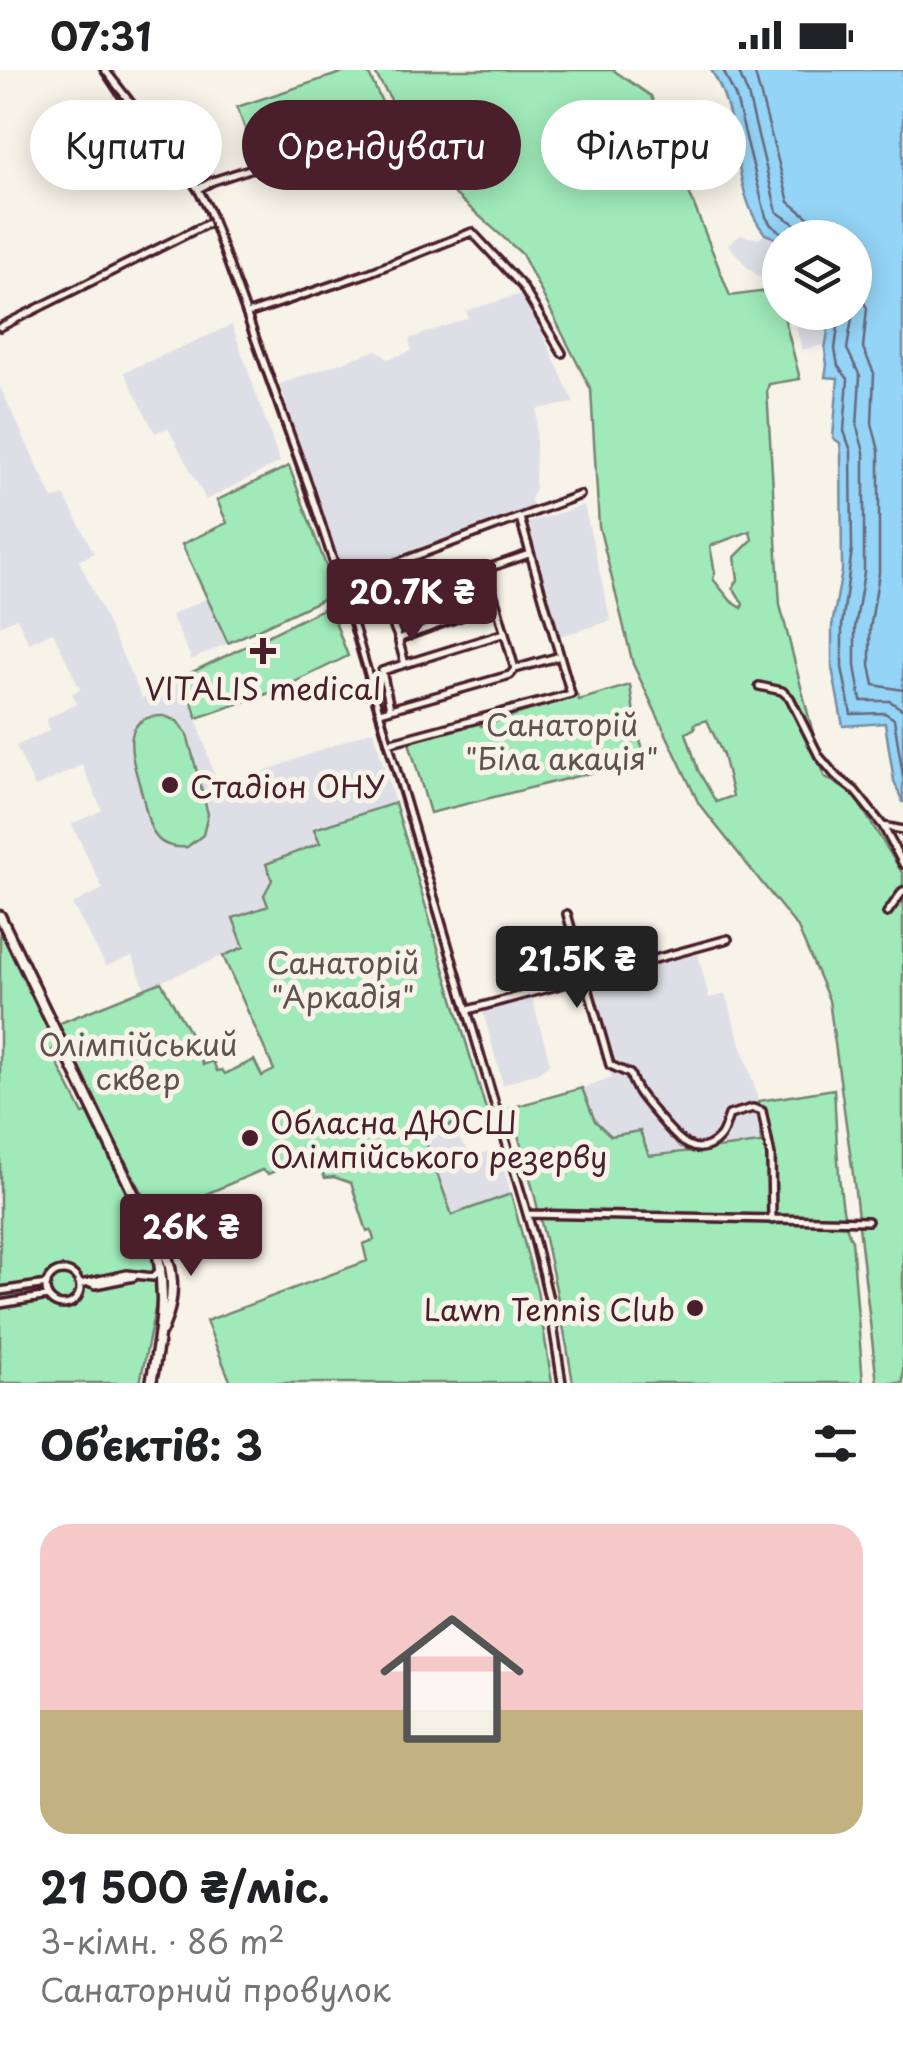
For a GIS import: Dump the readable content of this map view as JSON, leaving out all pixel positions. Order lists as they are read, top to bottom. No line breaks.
{"parks":["Санаторій \"Біла акація\"","Санаторій \"Аркадія\"","Олімпійський сквер"],"places":{"health":["VITALIS medical"],"other":["Стадіон ОНУ","Обласна ДЮСШ Олімпійського резерву","Lawn Tennis Club"]},"page":{"status":"07:31","chip":["Купити","Орендувати","Фільтри"],"price":["20.7K ₴","21.5K ₴","26K ₴"],"heading":"Об’єктів: 3","list":[{"name":"21 500 ₴/міс.","note":"3-кімн. · 86 m² · Санаторний провулок"}]}}
